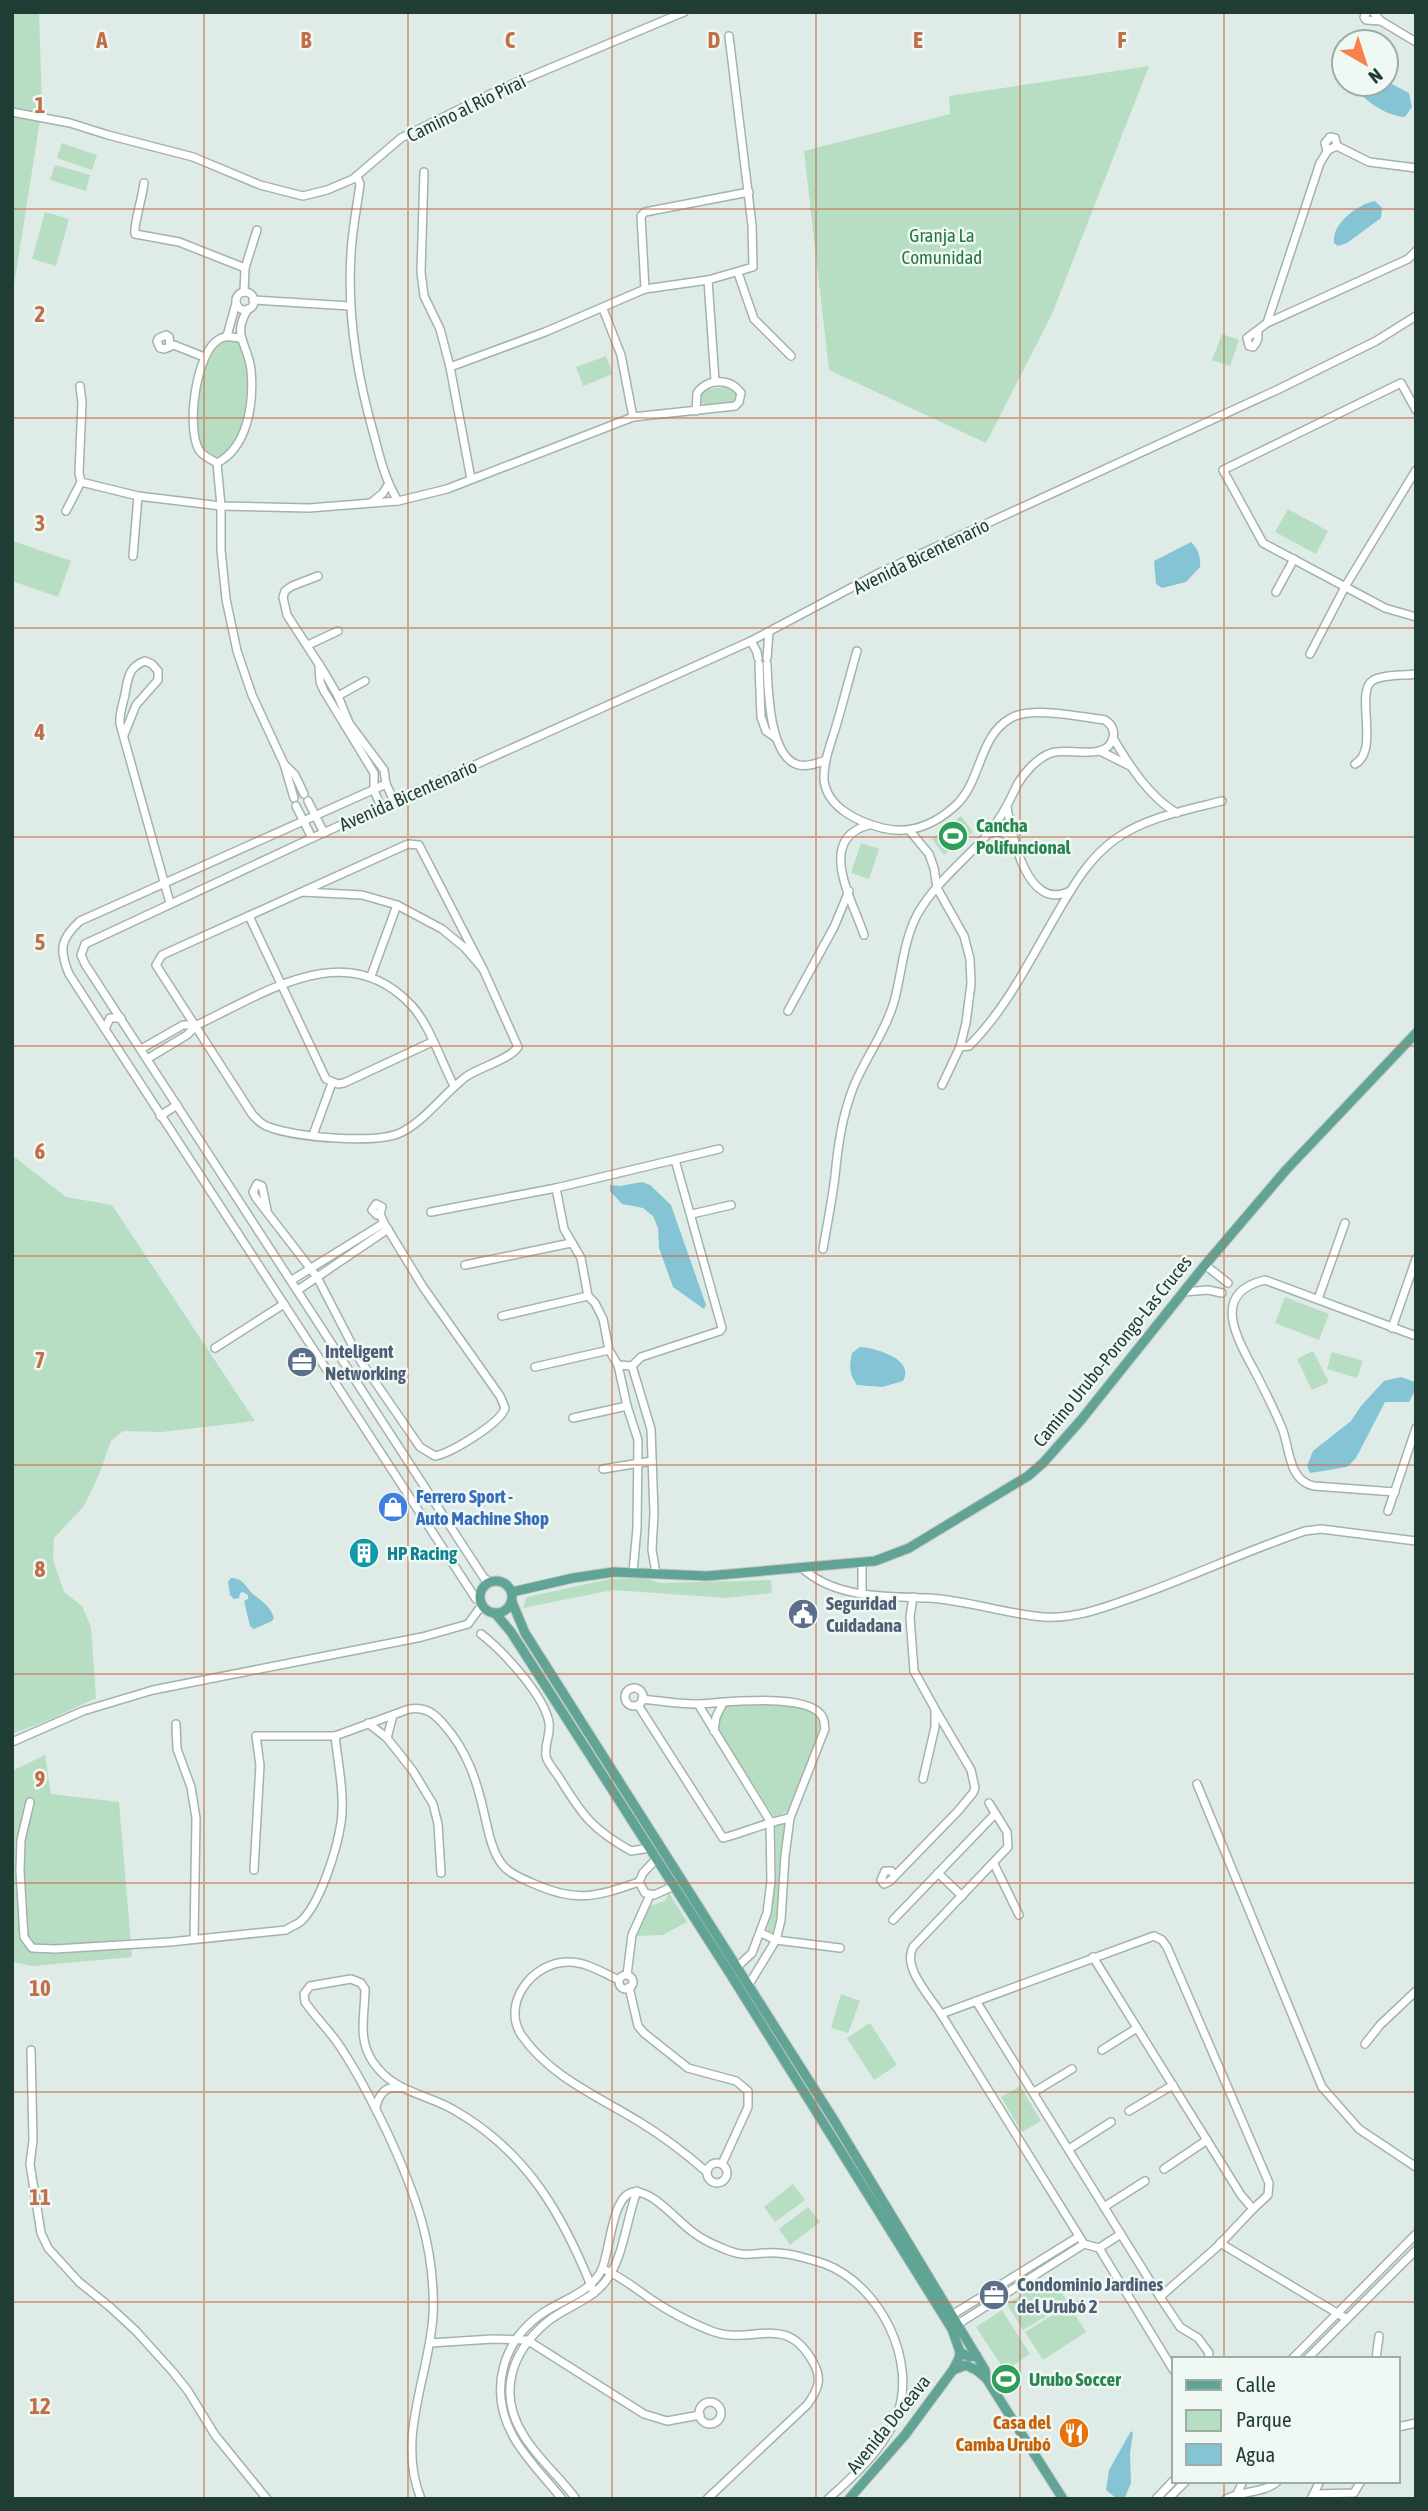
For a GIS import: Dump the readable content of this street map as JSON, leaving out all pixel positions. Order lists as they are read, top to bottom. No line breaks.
{"streets":{"main road":["Camino Urubo-Porongo-Las Cruces","Avenida Doceava"],"street":["Camino al Rio Pirai","Avenida Bicentenario"]},"crossings":[["Avenida Bicentenario","Camino Urubo-Porongo-Las Cruces"]],"parks":["Granja La Comunidad"],"places":{"sports":["Cancha Polifuncional","Urubo Soccer"],"office":["Inteligent Networking","Condominio Jardines del Urubó 2"],"shop":["Ferrero Sport - Auto Machine Shop"],"building":["HP Racing"],"public building":["Seguridad Cuidadana"],"restaurant":["Casa del Camba Urubó"]},"legend":["Calle","Parque","Agua"],"north":"bottom right","grid":{"columns":["A","B","C","D","E","F"],"rows":["1","2","3","4","5","6","7","8","9","10","11","12"]}}
